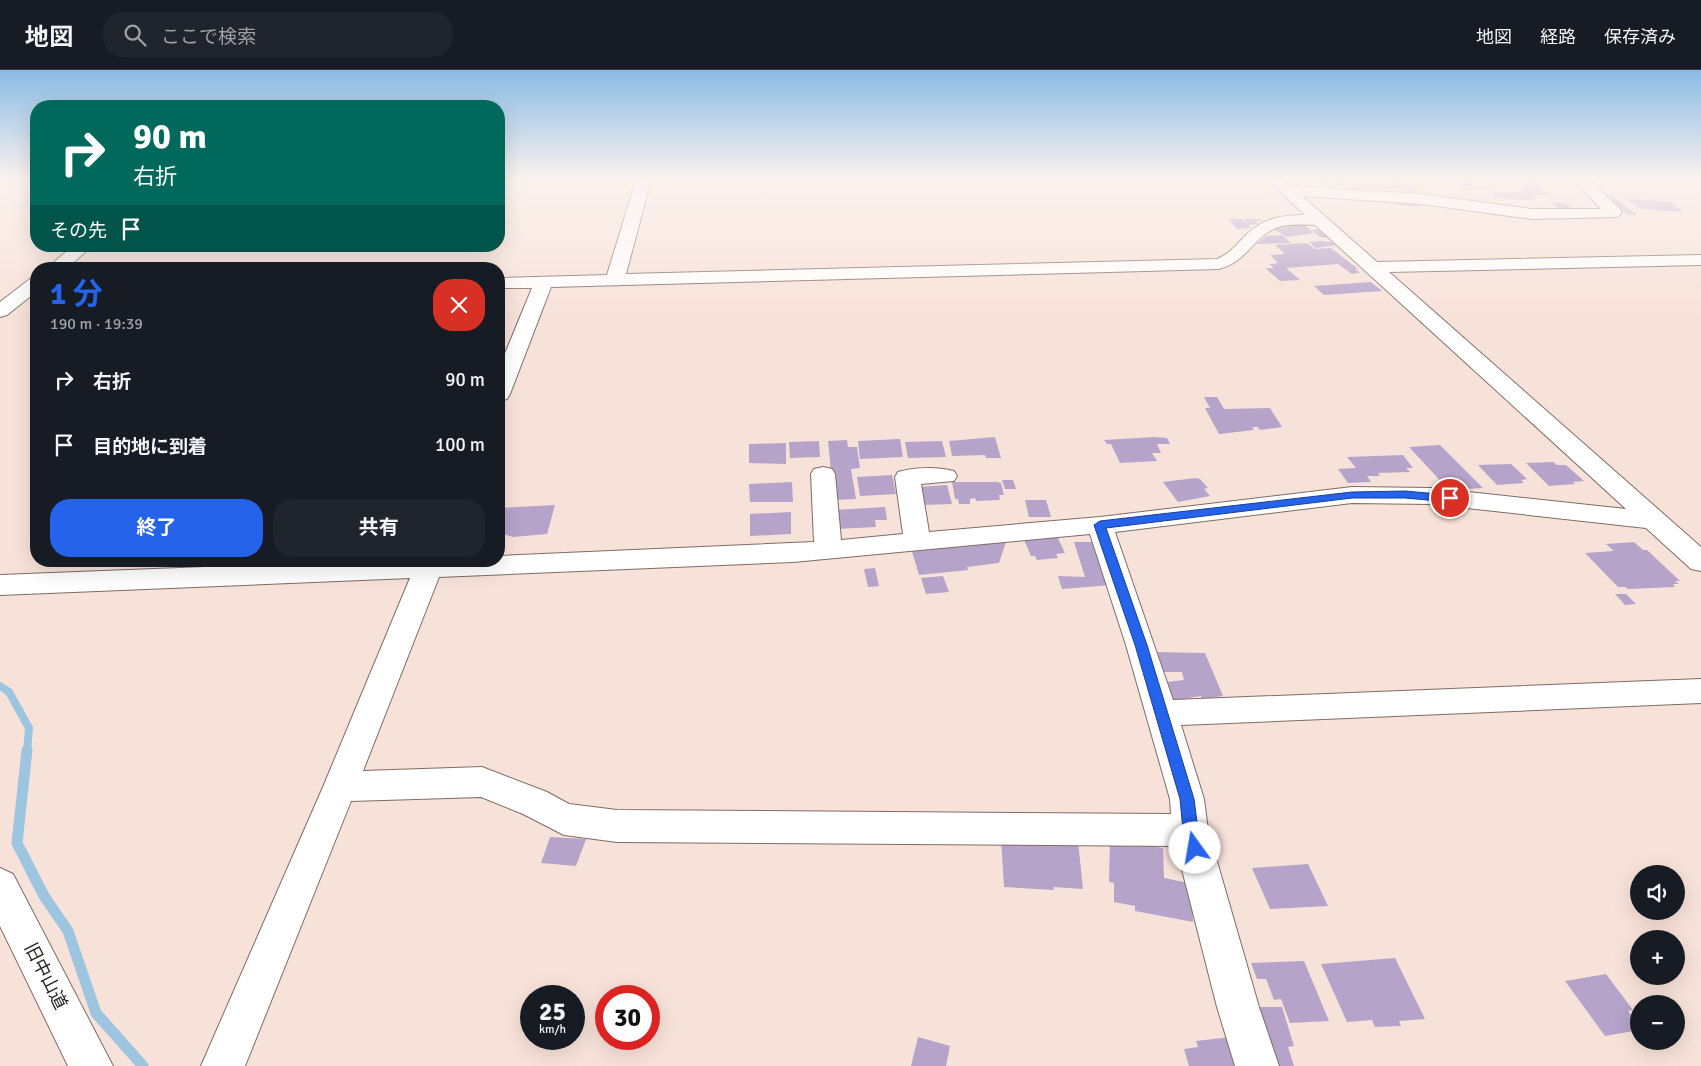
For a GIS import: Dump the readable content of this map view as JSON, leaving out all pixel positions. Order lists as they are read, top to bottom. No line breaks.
{"streets":{"street":["旧中山道"]},"page":{"header":"地図","search":"ここで検索","nav":["地図","経路","保存済み"],"turn":["90 m","右折"],"then":"その先","heading":["1 分","190 m · 19:39"],"list":[{"name":"右折","value":"90 m"},{"name":"目的地に到着","value":"100 m"}],"buttons":["終了","共有"],"map_buttons":["+","−"],"speed":"25 km/h","limit":"30"}}
